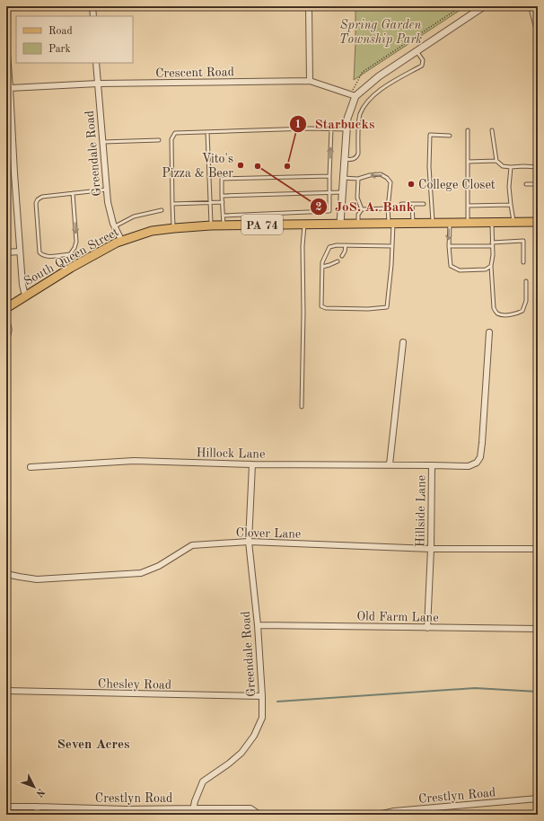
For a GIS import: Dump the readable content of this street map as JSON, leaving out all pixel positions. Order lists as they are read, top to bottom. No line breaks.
{"streets":{"main road":["PA 74","South Queen Street"],"street":["Crescent Road","Greendale Road","Hillock Lane","Hillside Lane","Clover Lane","Old Farm Lane","Chesley Road","Crestlyn Road"]},"crossings":[["Crescent Road","Greendale Road"],["Greendale Road","South Queen Street"],["Greendale Road","Hillock Lane"],["Greendale Road","Clover Lane"],["Greendale Road","Old Farm Lane"],["Greendale Road","Chesley Road"],["Greendale Road","Crestlyn Road"],["Hillock Lane","Hillside Lane"],["Hillside Lane","Clover Lane"],["Hillside Lane","Old Farm Lane"]],"districts":["Seven Acres"],"parks":["Spring Garden Township Park"],"places":["Vito's Pizza & Beer","JoS. A. Bank","Starbucks","College Closet"],"legend":["Road","Park"],"north":"bottom right"}
